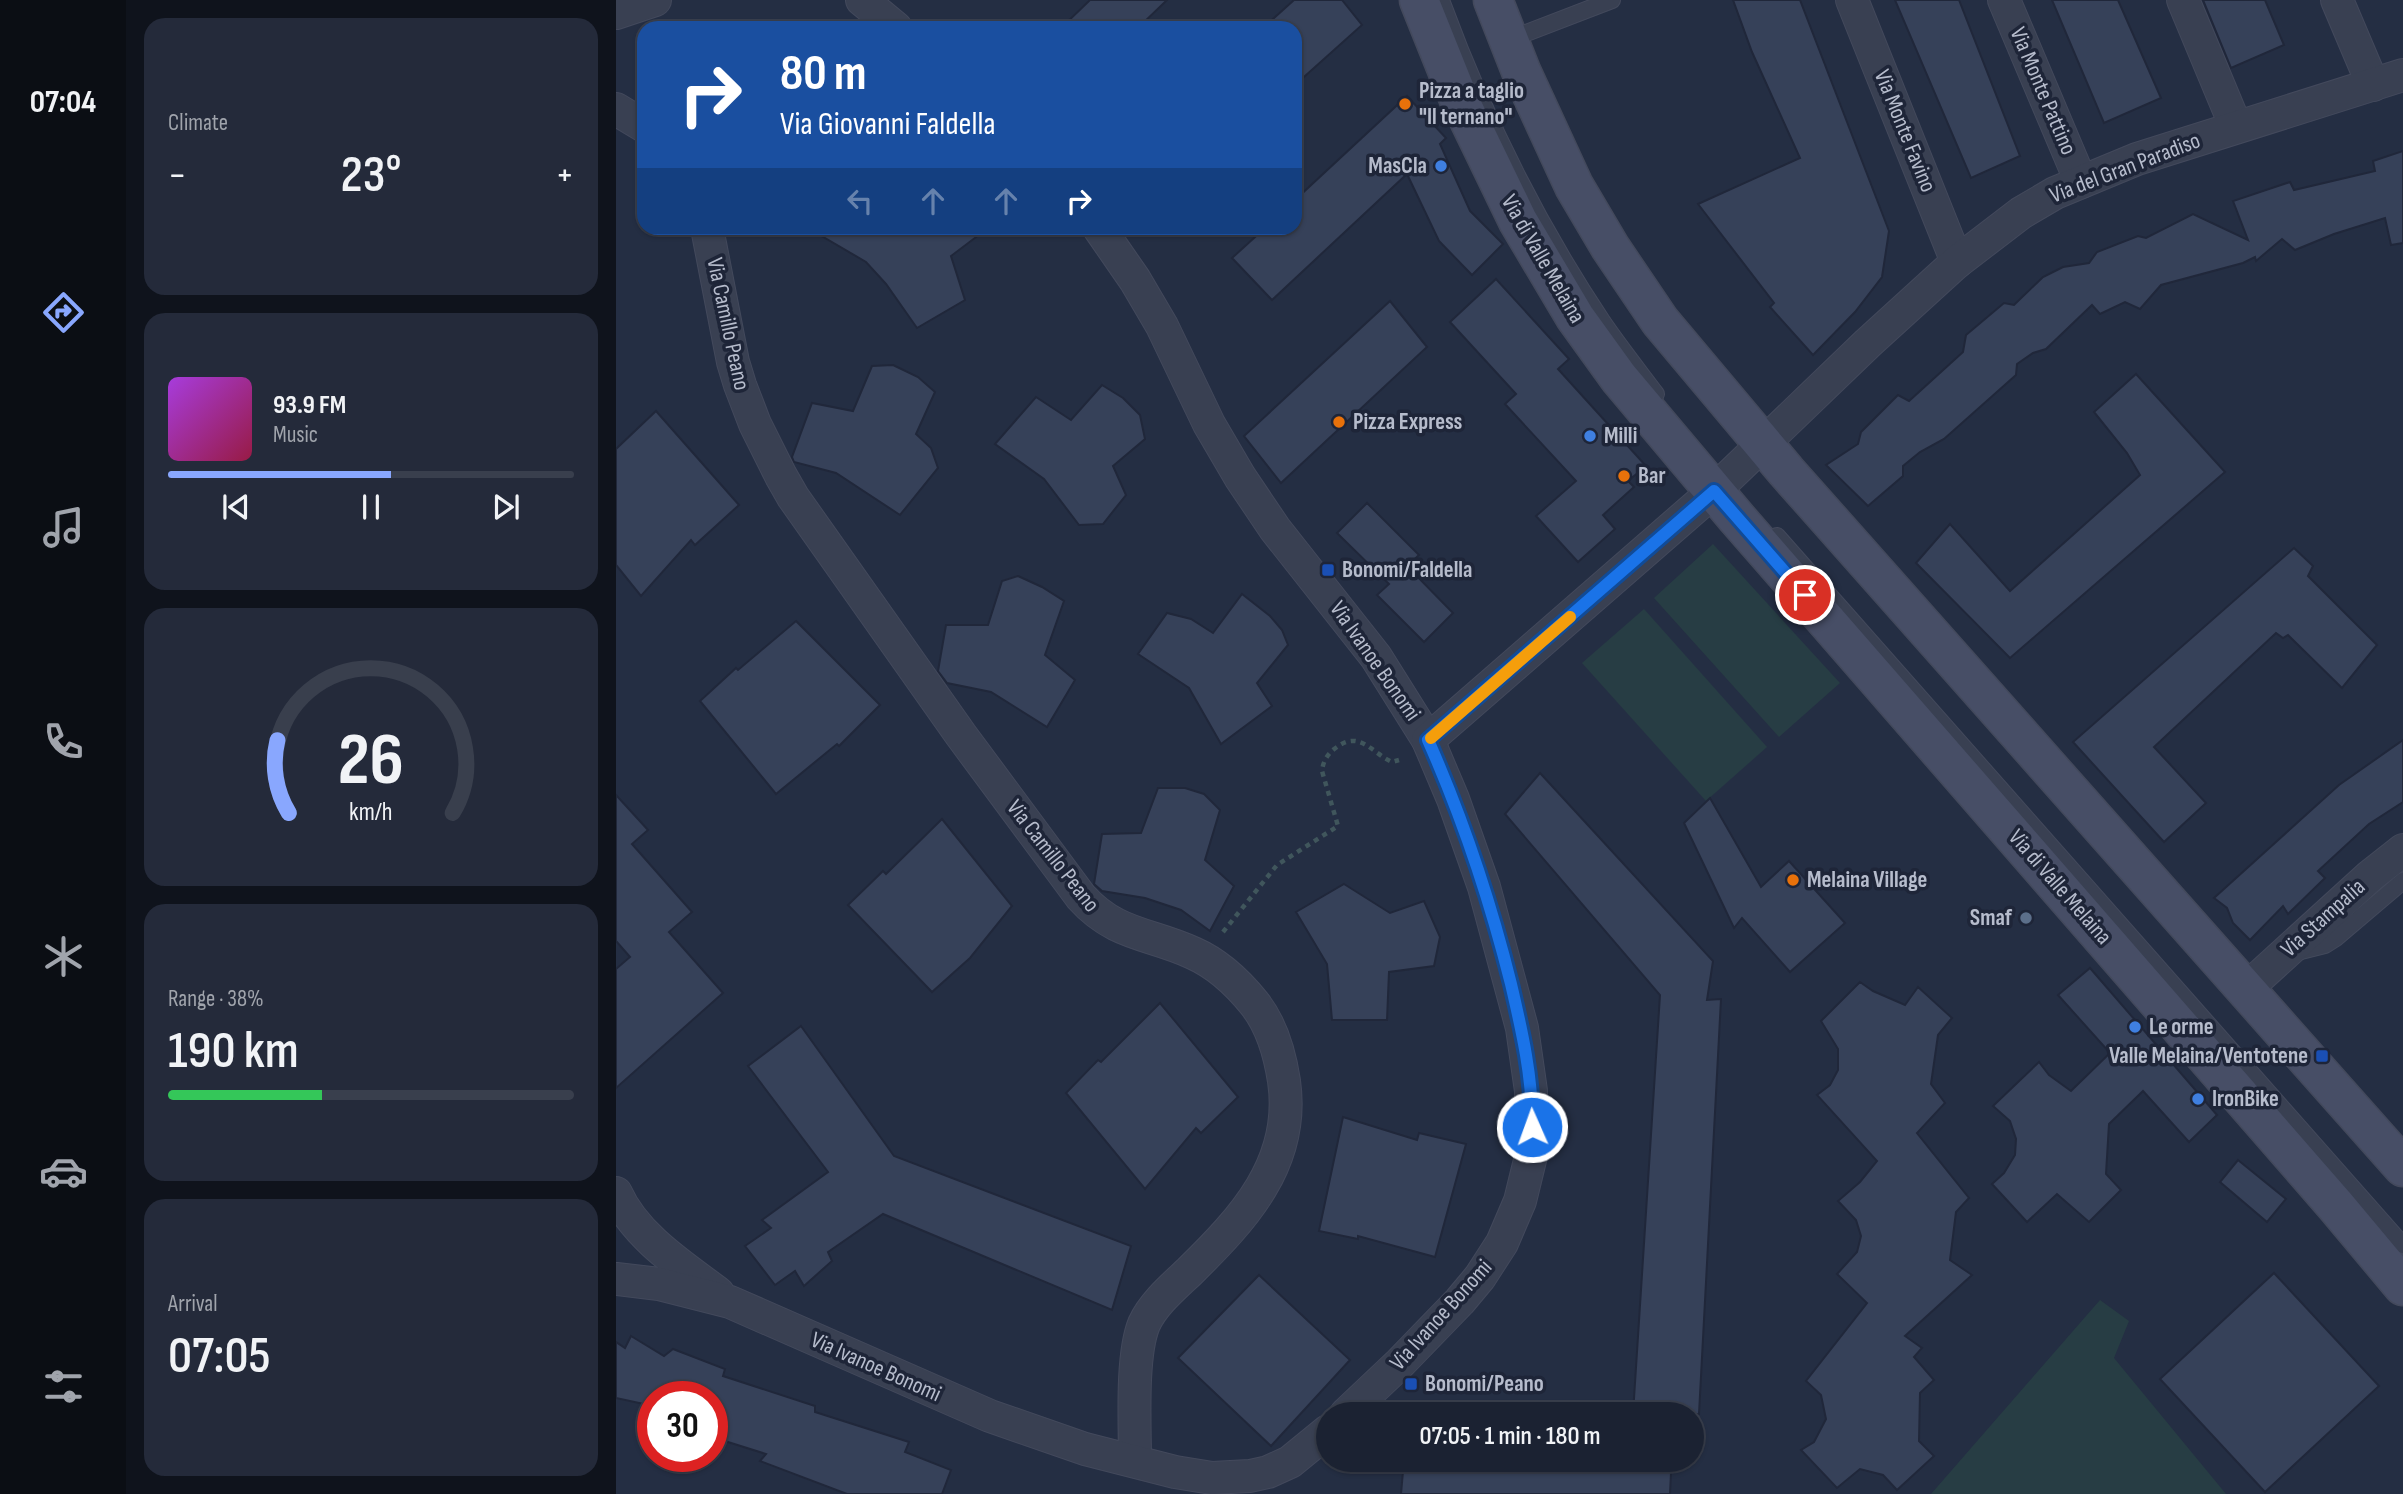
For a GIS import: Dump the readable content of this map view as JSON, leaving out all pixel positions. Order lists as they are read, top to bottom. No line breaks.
{"streets":{"main road":["Via di Valle Melaina"],"street":["Via Monte Pattino","Via Monte Favino","Via del Gran Paradiso","Via Camillo Peano","Via Ivanoe Bonomi","Via Stampalia"]},"crossings":[["Via Monte Pattino","Via del Gran Paradiso"],["Via Monte Favino","Via del Gran Paradiso"],["Via Camillo Peano","Via Ivanoe Bonomi"]],"places":{"other":["Pizza a taglio \"Il ternano\"","MasCla","Pizza Express","Milli","Bar","Melaina Village","Smaf","Le orme","IronBike"],"transit":["Bonomi/Faldella","Valle Melaina/Ventotene","Bonomi/Peano"]},"page":{"tabs":"07:04","tile":["Climate",["Range · 38%","190 km"],["Arrival","07:05"]],"turn":["80 m","Via Giovanni Faldella"],"heat":["−","23°","+"],"song":["93.9 FM","Music"],"limit":"30","trip":"07:05 · 1 min · 180 m","gauge":["26","km/h"]}}
